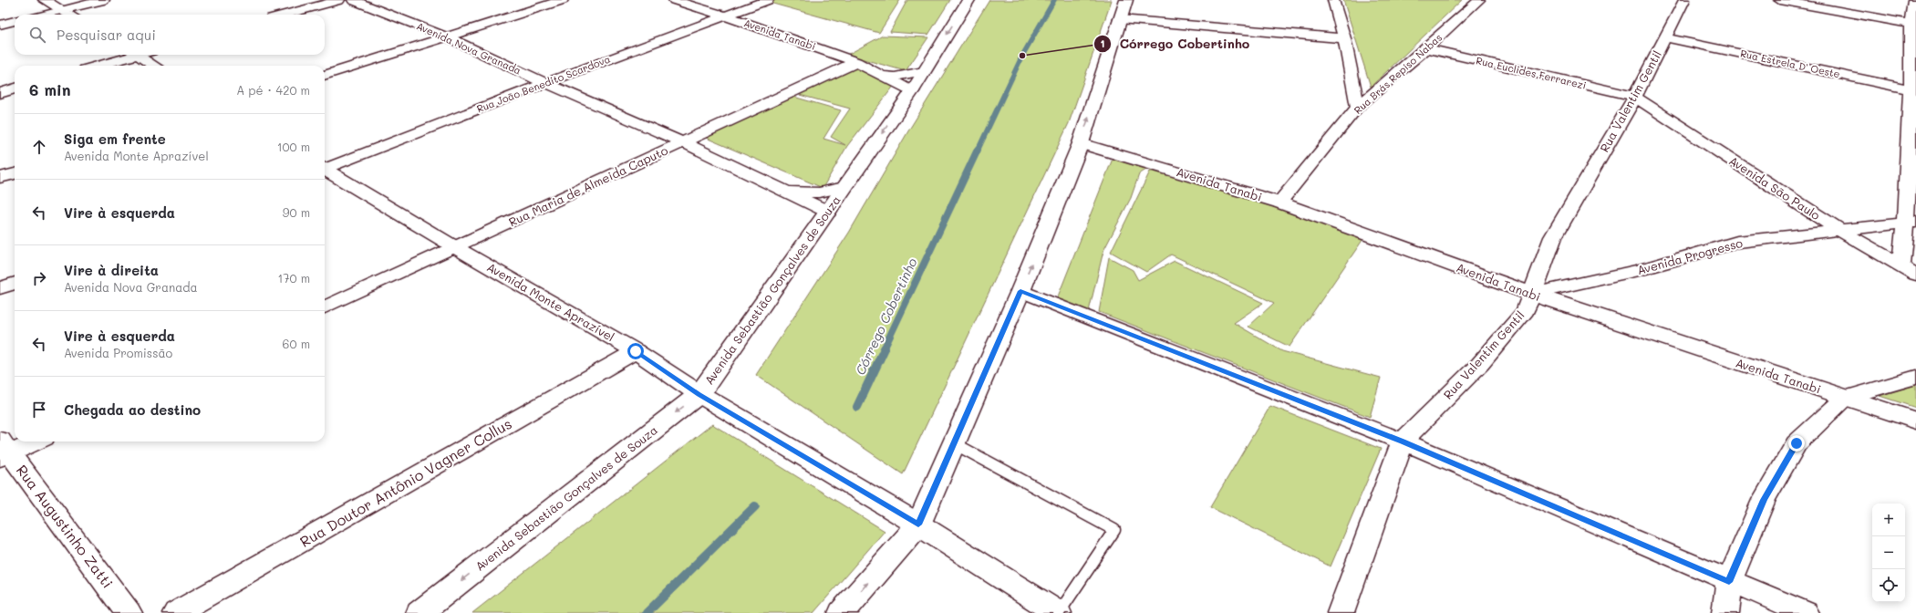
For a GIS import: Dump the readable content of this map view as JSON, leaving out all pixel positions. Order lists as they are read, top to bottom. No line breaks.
{"streets":{"main road":["Avenida Tanabi","Avenida Sebastião Gonçalves de Souza","Avenida Monte Aprazível"],"street":["Avenida Nova Granada","Rua Estrela D' Oeste","Rua Euclides Ferrarezi","Rua Brás Repiso Nabas","Rua João Benedito Scardova","Rua Valentim Gentil","Rua Maria de Almeida Caputo","Avenida São Paulo","Avenida Progresso","Rua Doutor Antônio Vagner Collus","Rua Augustinho Zatti"]},"crossings":[["Avenida Tanabi","Rua Brás Repiso Nabas"],["Avenida Tanabi","Rua João Benedito Scardova"],["Avenida Tanabi","Rua Valentim Gentil"],["Avenida Tanabi","Rua Maria de Almeida Caputo"],["Avenida Tanabi","Avenida Progresso"],["Avenida Tanabi","Avenida Sebastião Gonçalves de Souza"],["Avenida Nova Granada","Rua João Benedito Scardova"],["Avenida Nova Granada","Rua Maria de Almeida Caputo"],["Avenida Nova Granada","Avenida Sebastião Gonçalves de Souza"],["Rua Estrela D' Oeste","Rua Valentim Gentil"],["Rua Euclides Ferrarezi","Rua Brás Repiso Nabas"],["Rua Euclides Ferrarezi","Rua Valentim Gentil"],["Rua Euclides Ferrarezi","Avenida São Paulo"],["Rua Valentim Gentil","Avenida São Paulo"],["Rua Valentim Gentil","Avenida Progresso"],["Rua Maria de Almeida Caputo","Avenida Monte Aprazível"],["Avenida São Paulo","Avenida Progresso"],["Avenida Sebastião Gonçalves de Souza","Avenida Monte Aprazível"],["Avenida Monte Aprazível","Rua Doutor Antônio Vagner Collus"]],"one_way":["Avenida Sebastião Gonçalves de Souza"],"water":["Córrego Cobertinho"],"places":["Córrego Cobertinho"],"page":{"search":"Pesquisar aqui","heading":["6 min","A pé · 420 m"],"list":[["Siga em frente","Avenida Monte Aprazível","100 m"],["Vire à esquerda","90 m"],["Vire à direita","Avenida Nova Granada","170 m"],["Vire à esquerda","Avenida Promissão","60 m"],"Chegada ao destino"],"map_buttons":["+","−"]}}
